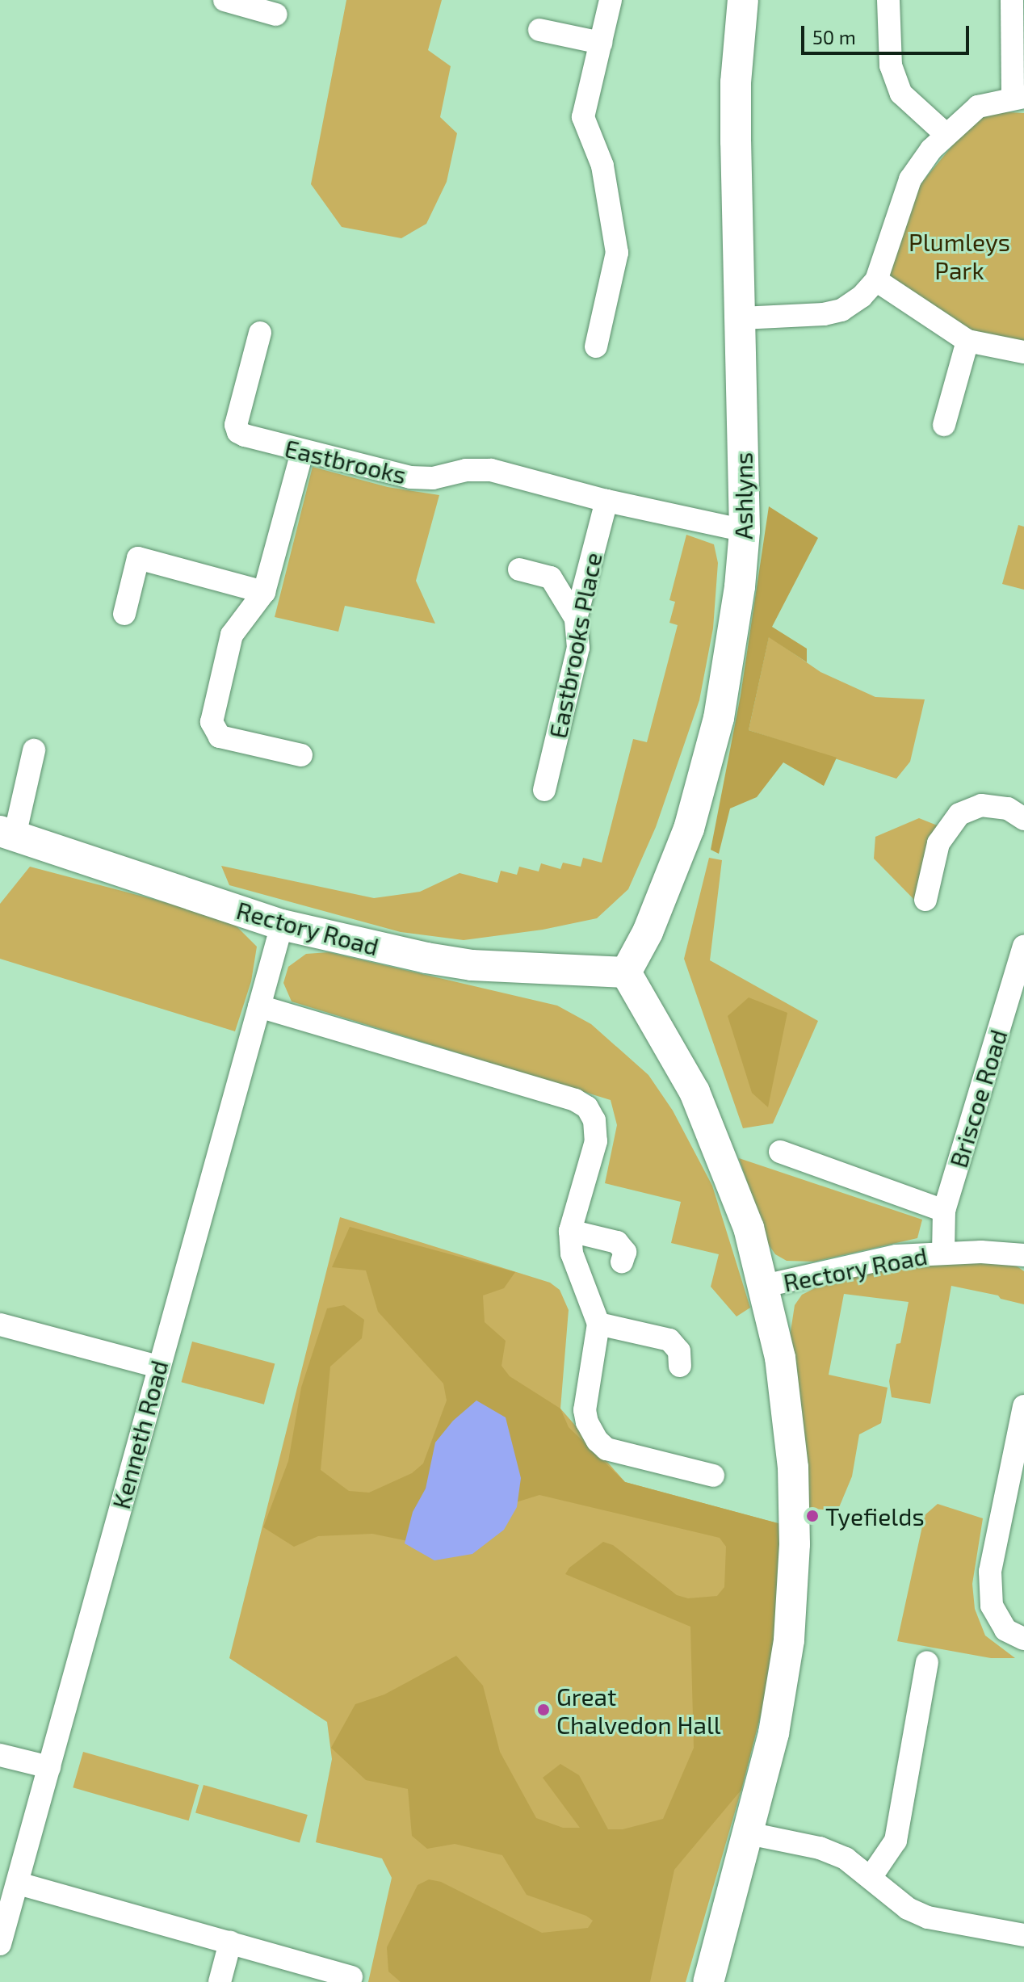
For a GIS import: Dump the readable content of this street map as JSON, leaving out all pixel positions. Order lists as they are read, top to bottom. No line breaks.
{"streets":{"street":["Eastbrooks","Ashlyns","Eastbrooks Place","Rectory Road","Briscoe Road","Kenneth Road"]},"crossings":[["Eastbrooks","Ashlyns"],["Eastbrooks","Eastbrooks Place"],["Ashlyns","Rectory Road"],["Rectory Road","Briscoe Road"],["Rectory Road","Kenneth Road"]],"parks":["Plumleys Park"],"places":["Tyefields","Great Chalvedon Hall"],"scale_bar":"50 m"}
